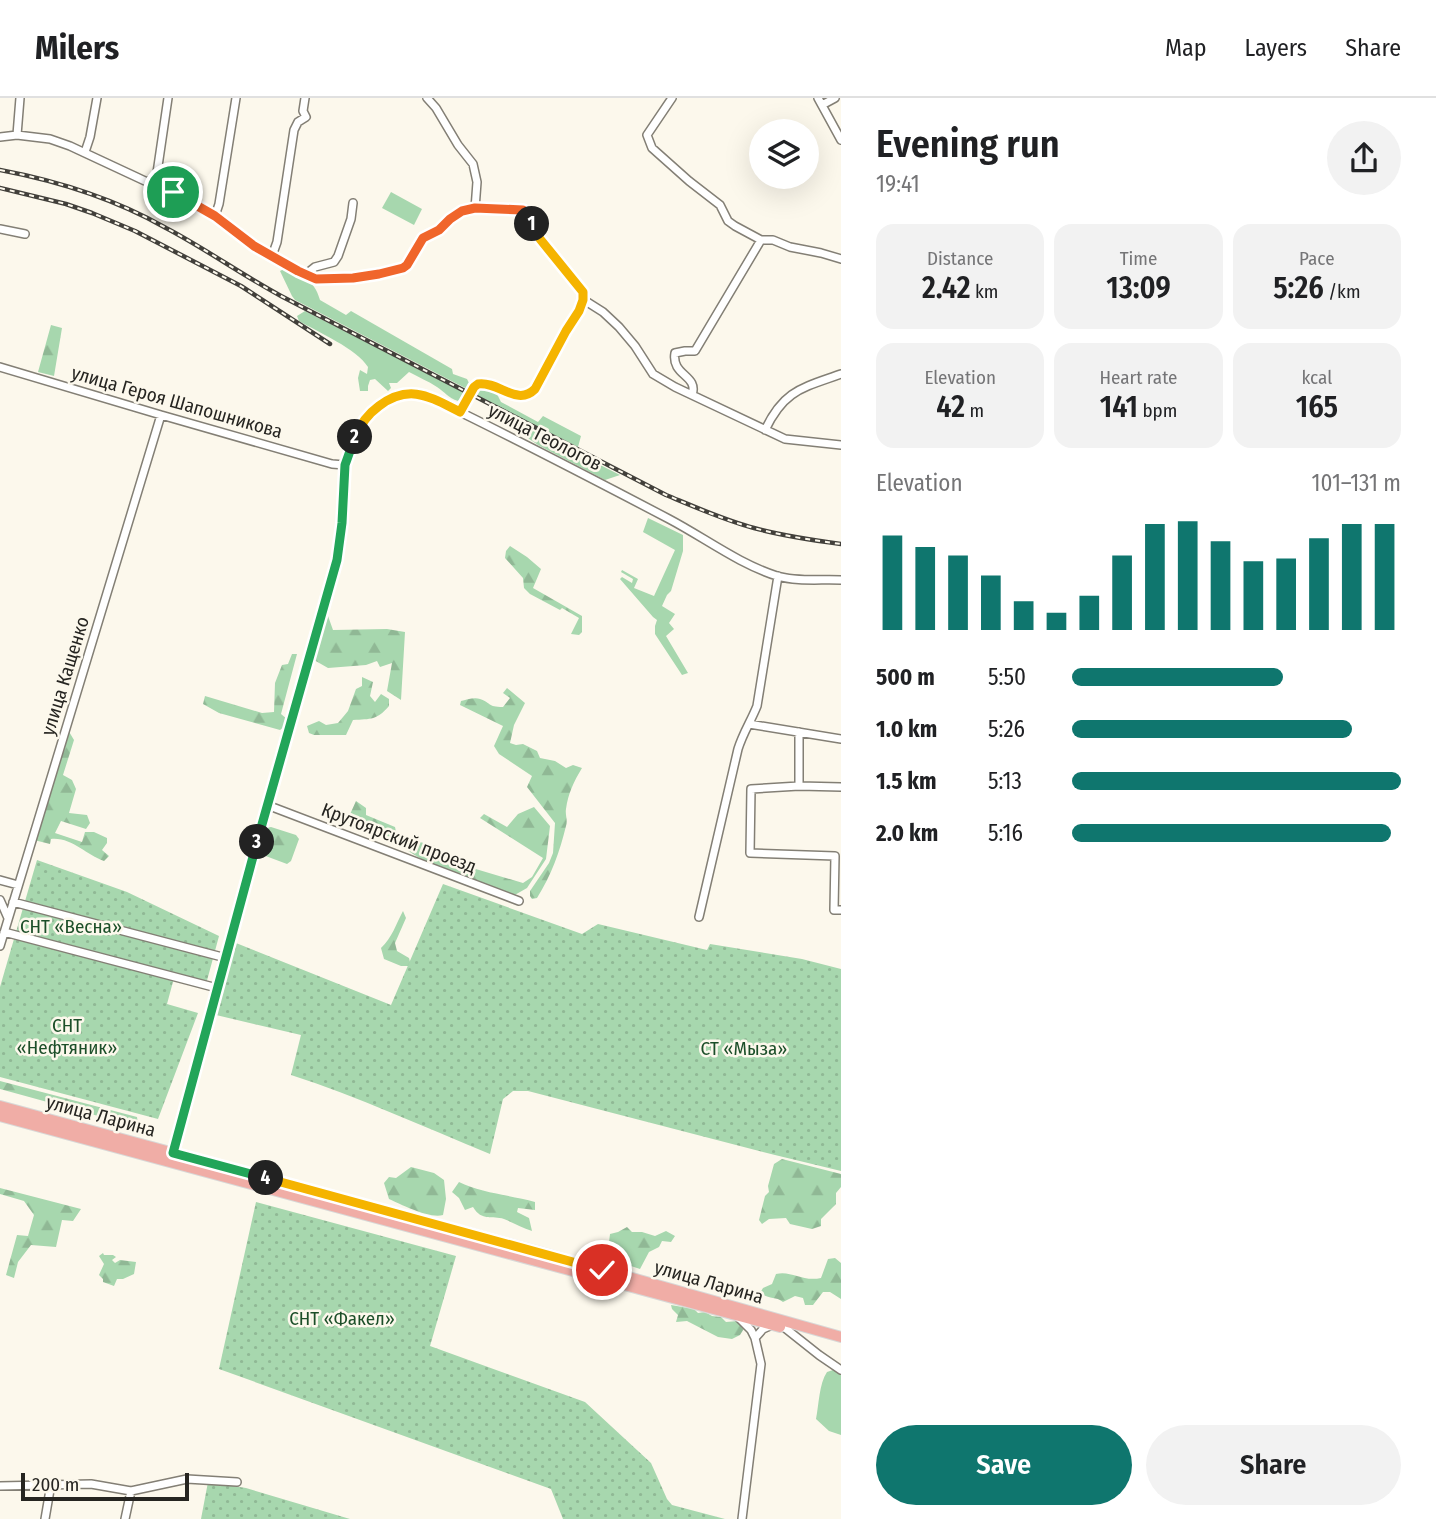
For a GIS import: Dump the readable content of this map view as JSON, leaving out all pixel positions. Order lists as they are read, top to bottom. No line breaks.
{"streets":{"main road":["улица Ларина"],"street":["улица Героя Шапошникова","улица Геологов","улица Кащенко","Крутоярский проезд"]},"crossings":[["улица Героя Шапошникова","улица Геологов"],["улица Героя Шапошникова","улица Кащенко"],["улица Геологов","Крутоярский проезд"],["улица Геологов","улица Ларина"]],"parks":["СНТ «Весна»","СНТ «Нефтяник»","СТ «Мыза»","СНТ «Факел»"],"scale_bar":"200 m","page":{"header":"Milers","nav":["Map","Layers","Share"],"heading":["Evening run","19:41"],"pins":["1","2","3","4"],"stats":[["Distance","2.42 km"],["Time","13:09"],["Pace","5:26 /km"],["Elevation","42 m"],["Heart rate","141 bpm"],["kcal","165"]],"chart":["Elevation","101–131 m"],"list":[{"name":"500 m","note":"5:50"},{"name":"1.0 km","note":"5:26"},{"name":"1.5 km","note":"5:13"},{"name":"2.0 km","note":"5:16"}],"buttons":["Save","Share"],"scale":"200 m"}}
